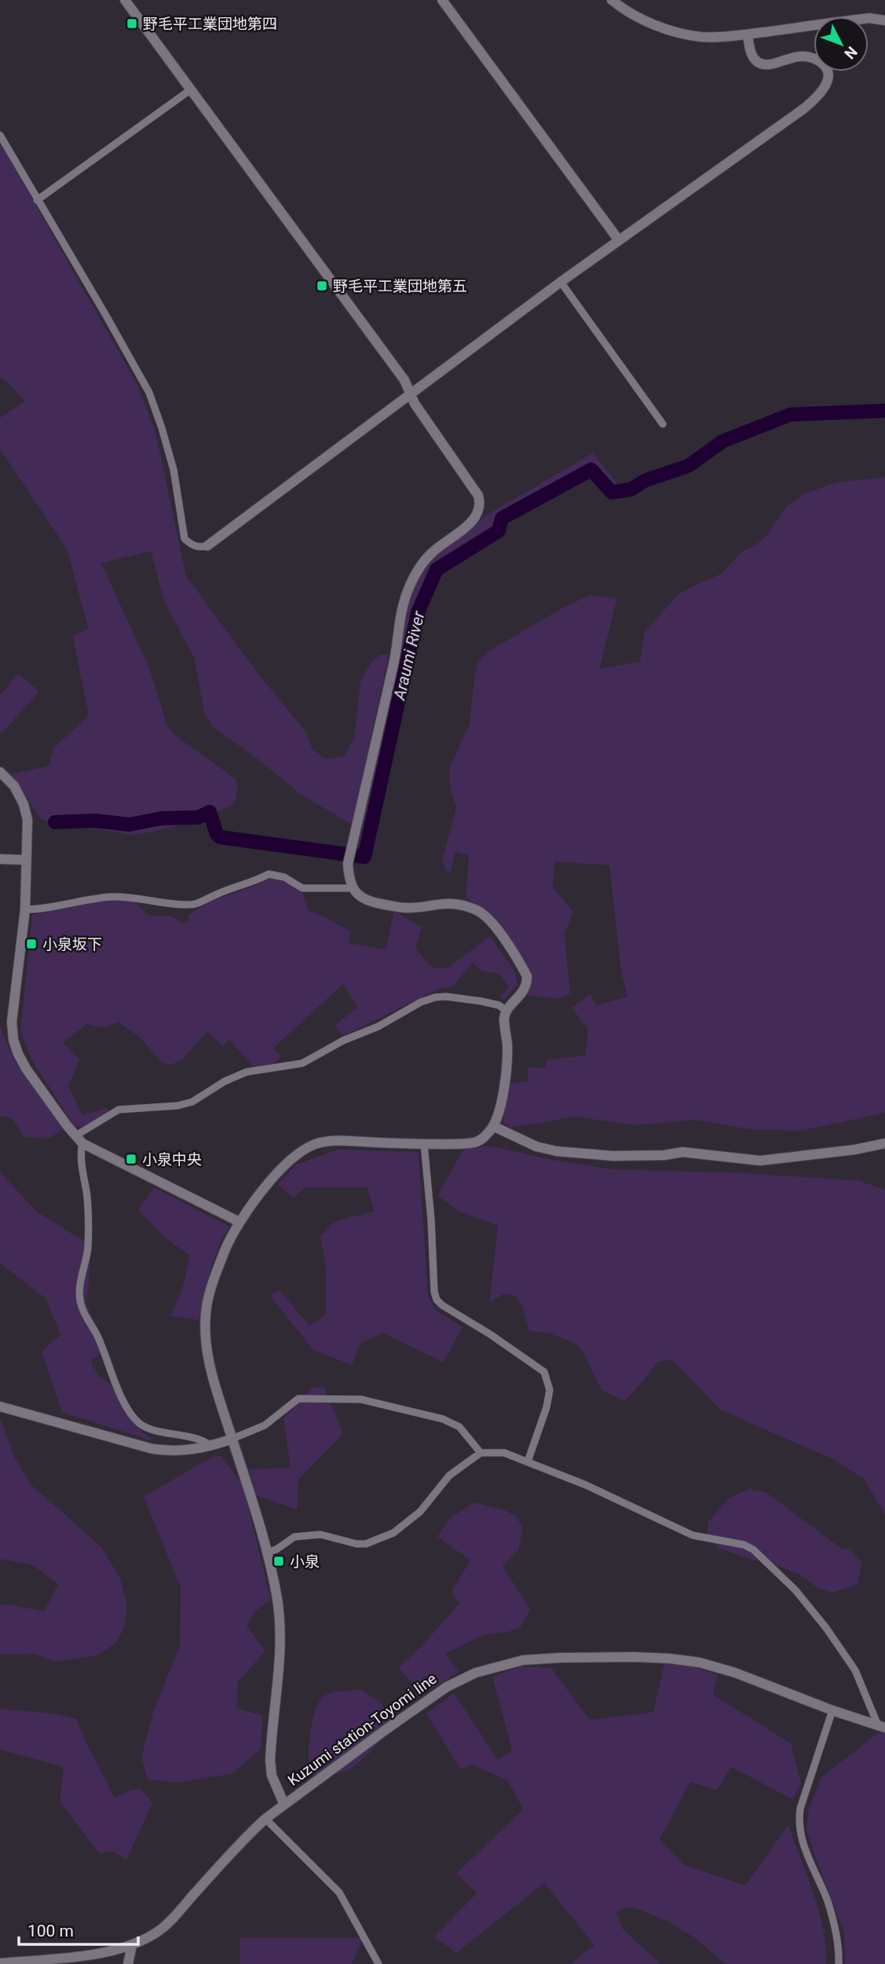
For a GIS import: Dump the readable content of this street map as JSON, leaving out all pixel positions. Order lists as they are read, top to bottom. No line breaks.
{"streets":{"street":["Kuzumi station-Toyomi line"]},"water":["Araumi River"],"places":{"transit":["野毛平工業団地第四","野毛平工業団地第五","小泉坂下","小泉中央","小泉"]},"scale_bar":"100 m","north":"bottom right"}
